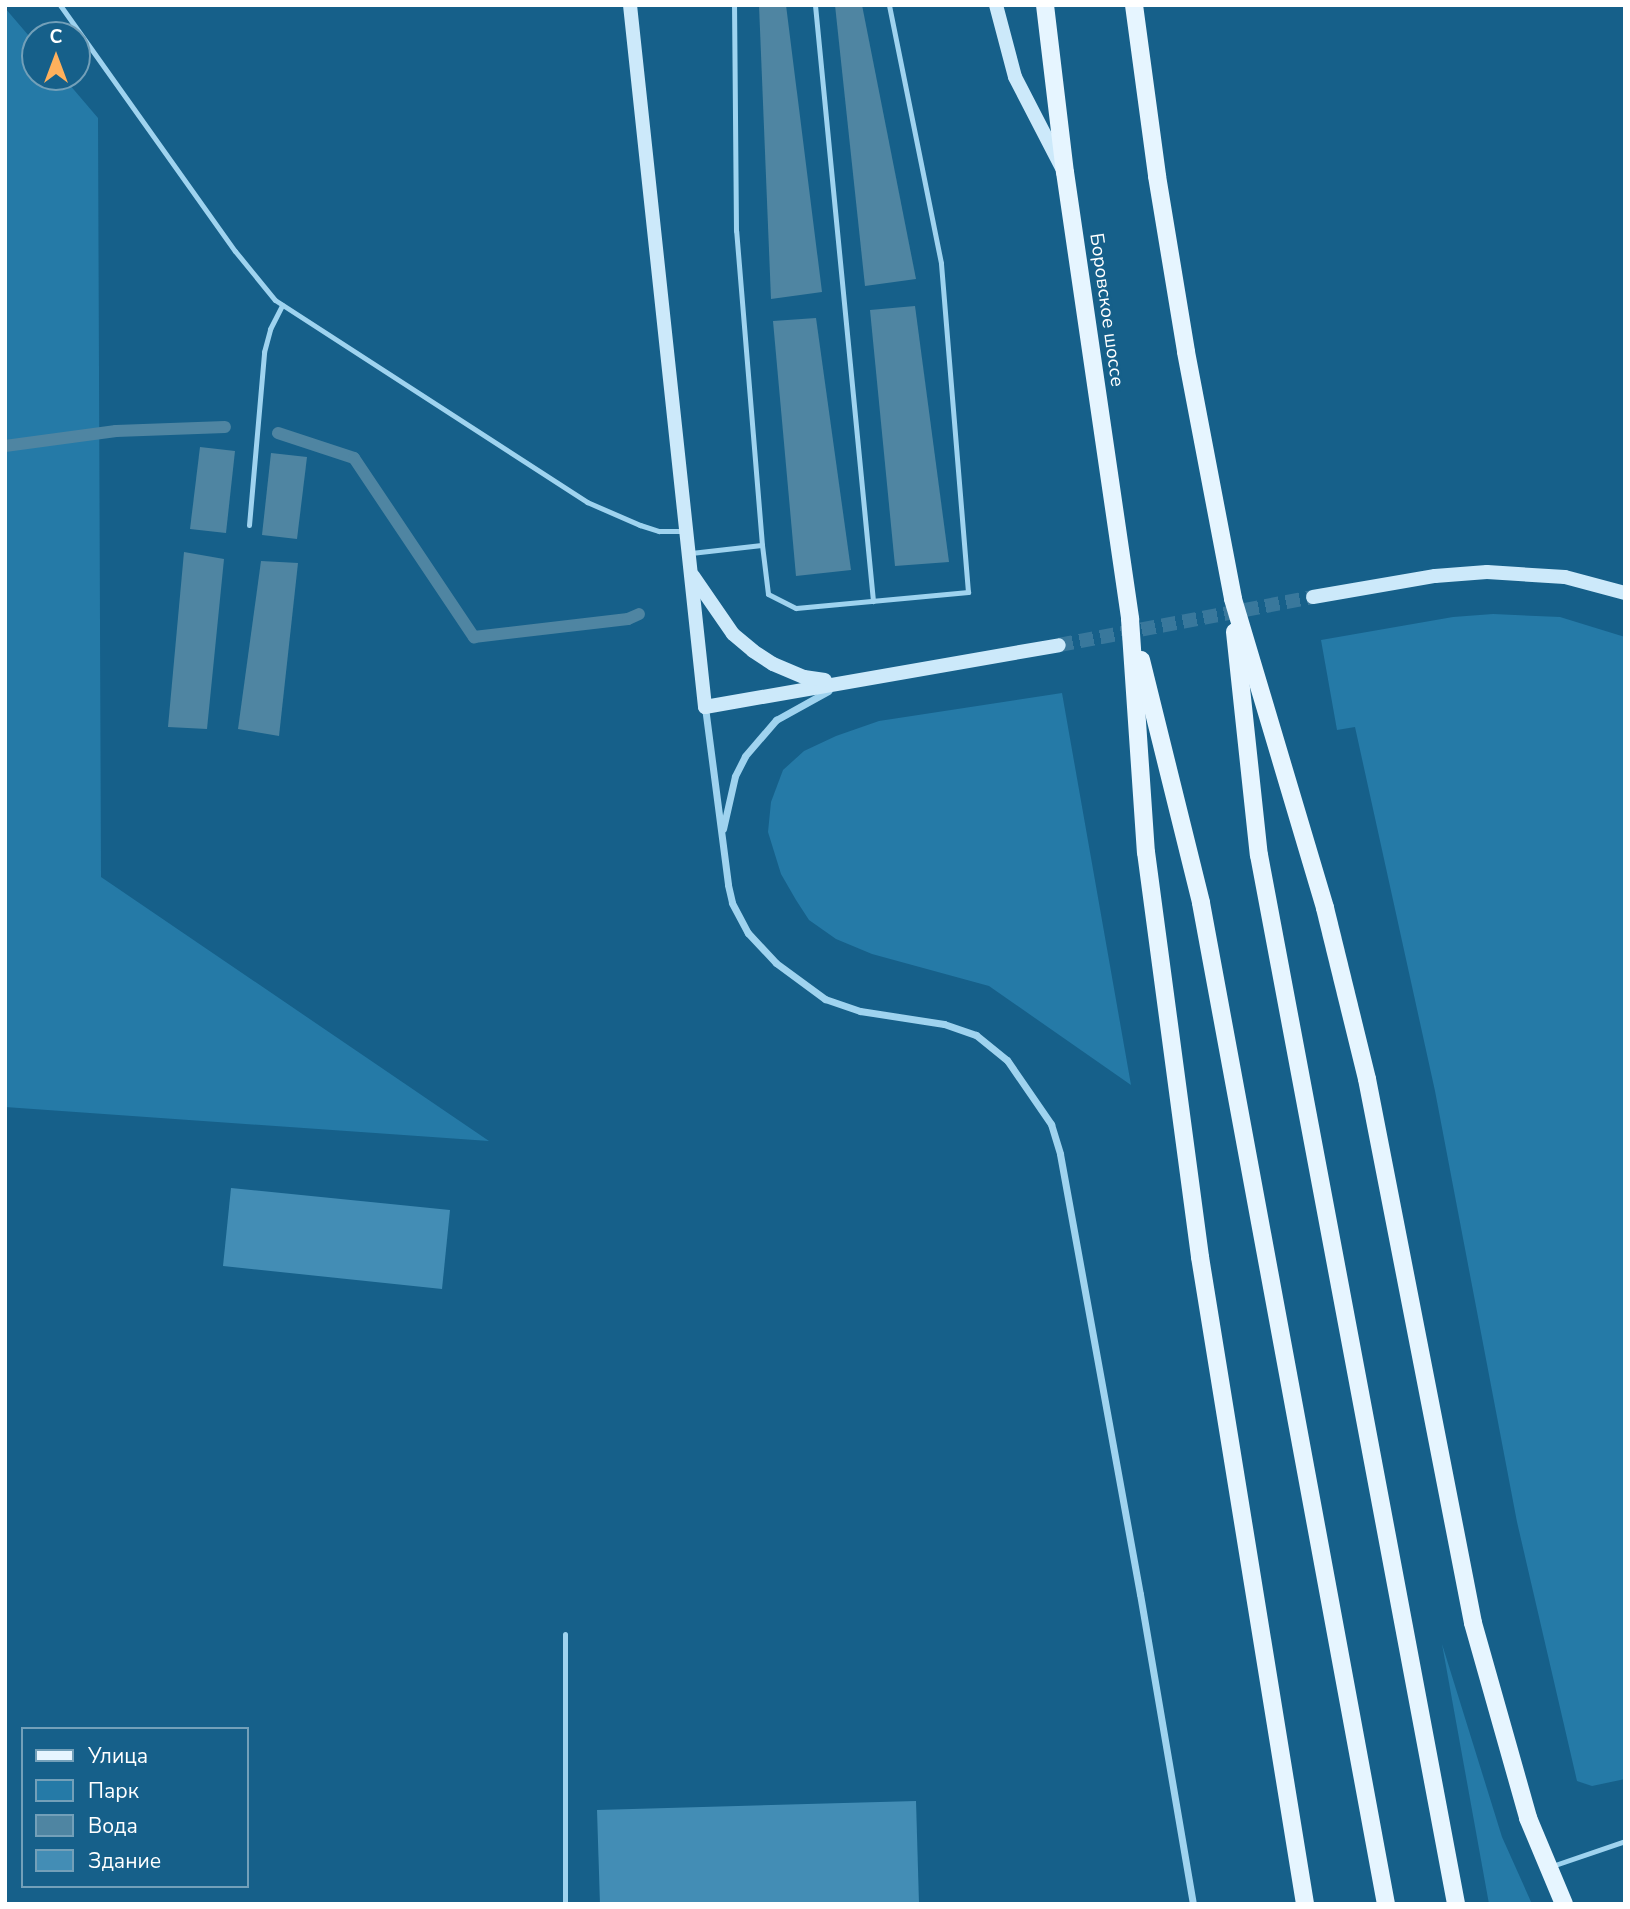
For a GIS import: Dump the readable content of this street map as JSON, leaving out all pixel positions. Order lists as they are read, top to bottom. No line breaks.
{"streets":{"main road":["Боровское шоссе"]},"legend":["Улица","Парк","Вода","Здание"],"north":"top"}
